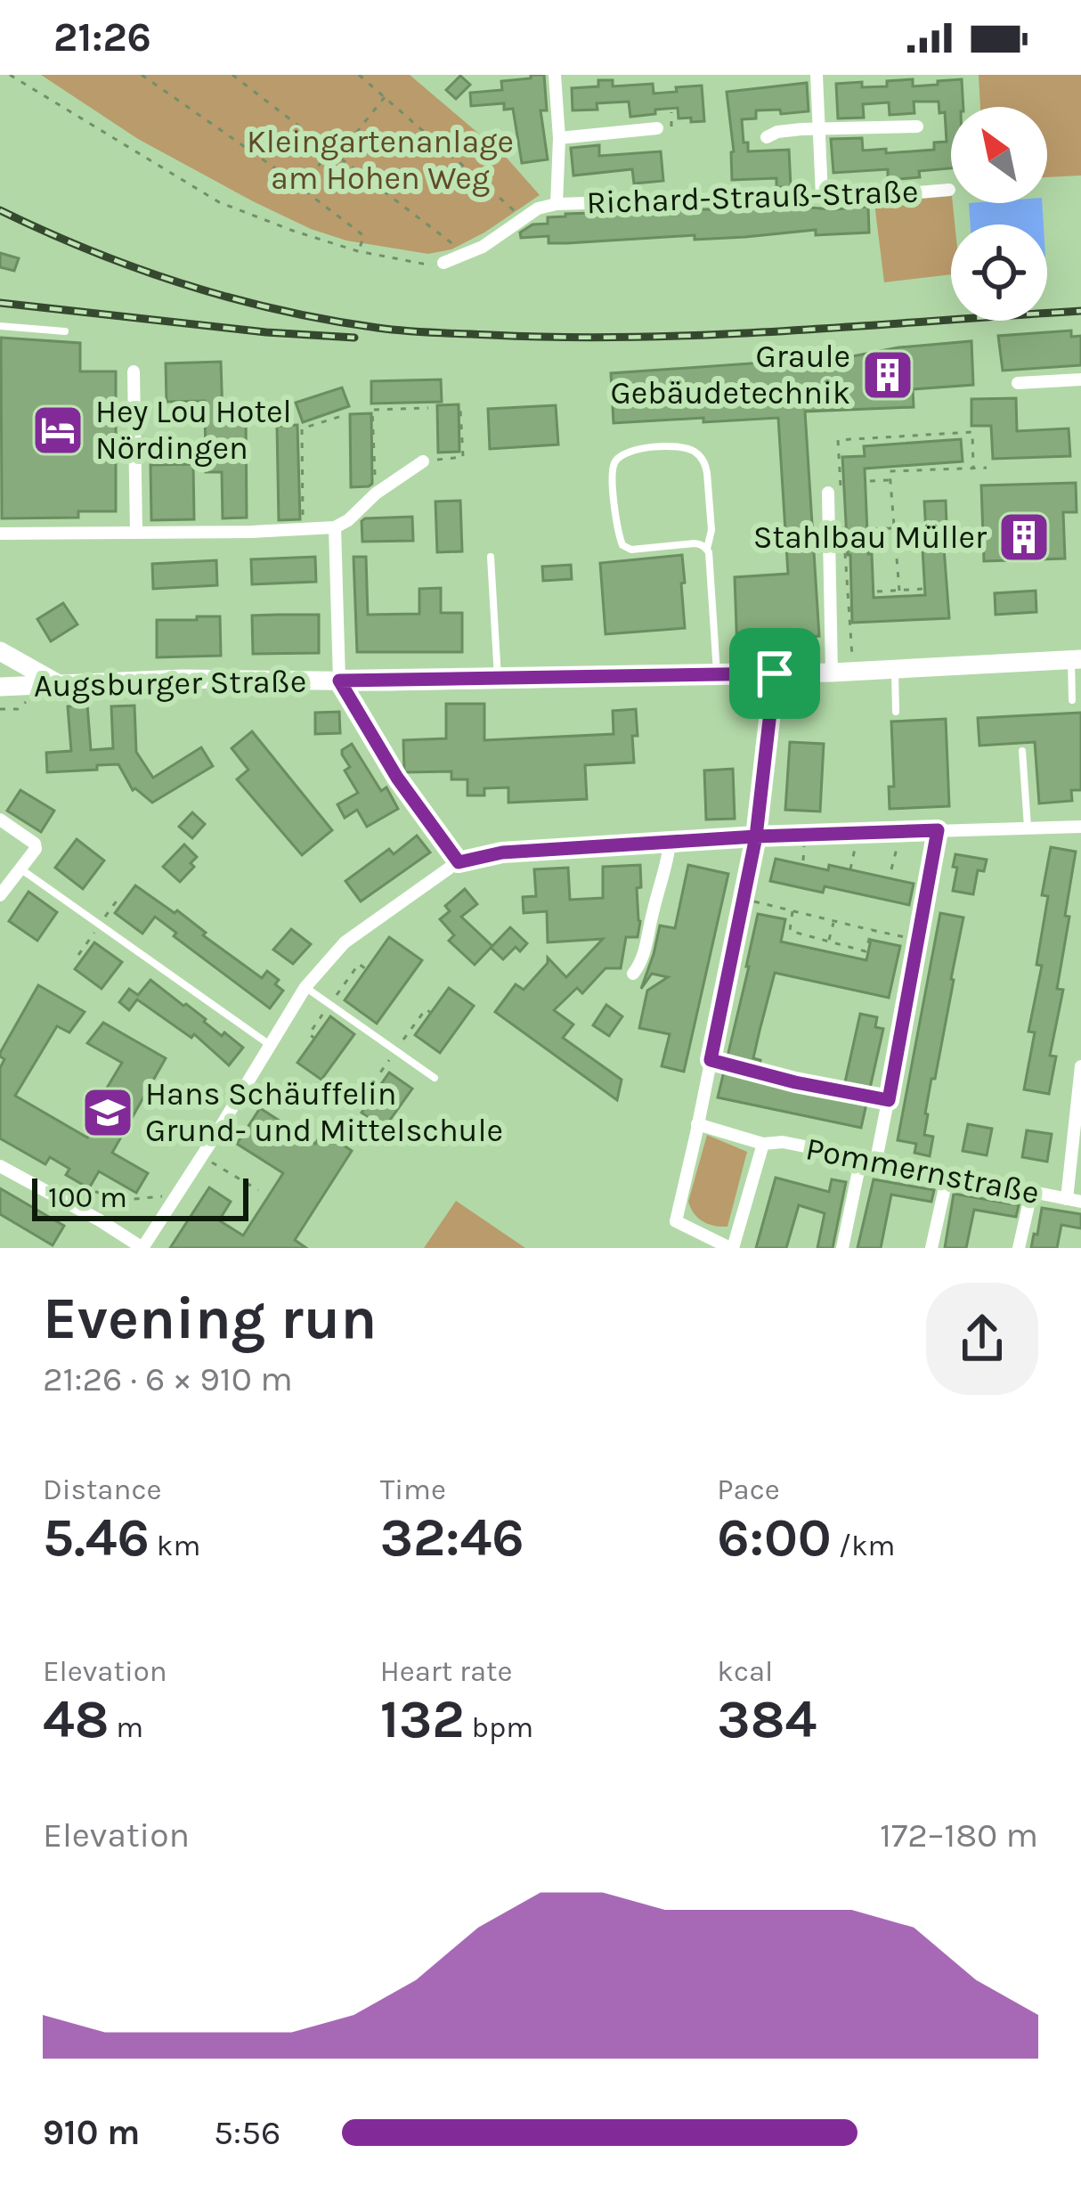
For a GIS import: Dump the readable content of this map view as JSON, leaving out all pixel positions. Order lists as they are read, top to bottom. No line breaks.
{"streets":{"main road":["Augsburger Straße"],"street":["Richard-Strauß-Straße","Pommernstraße"]},"parks":["Kleingartenanlage am Hohen Weg"],"places":{"building":["Graule Gebäudetechnik","Stahlbau Müller"],"hotel":["Hey Lou Hotel Nördingen"],"school or university":["Hans Schäuffelin Grund- und Mittelschule"]},"scale_bar":"100 m","north":"top left","page":{"status":"21:26","scale":"100 m","heading":["Evening run","21:26 · 6 × 910 m"],"stats":[["Distance","5.46 km"],["Time","32:46"],["Pace","6:00 /km"],["Elevation","48 m"],["Heart rate","132 bpm"],["kcal","384"]],"chart":["Elevation","172–180 m"],"list":[{"name":"910 m","note":"5:56"}]}}
